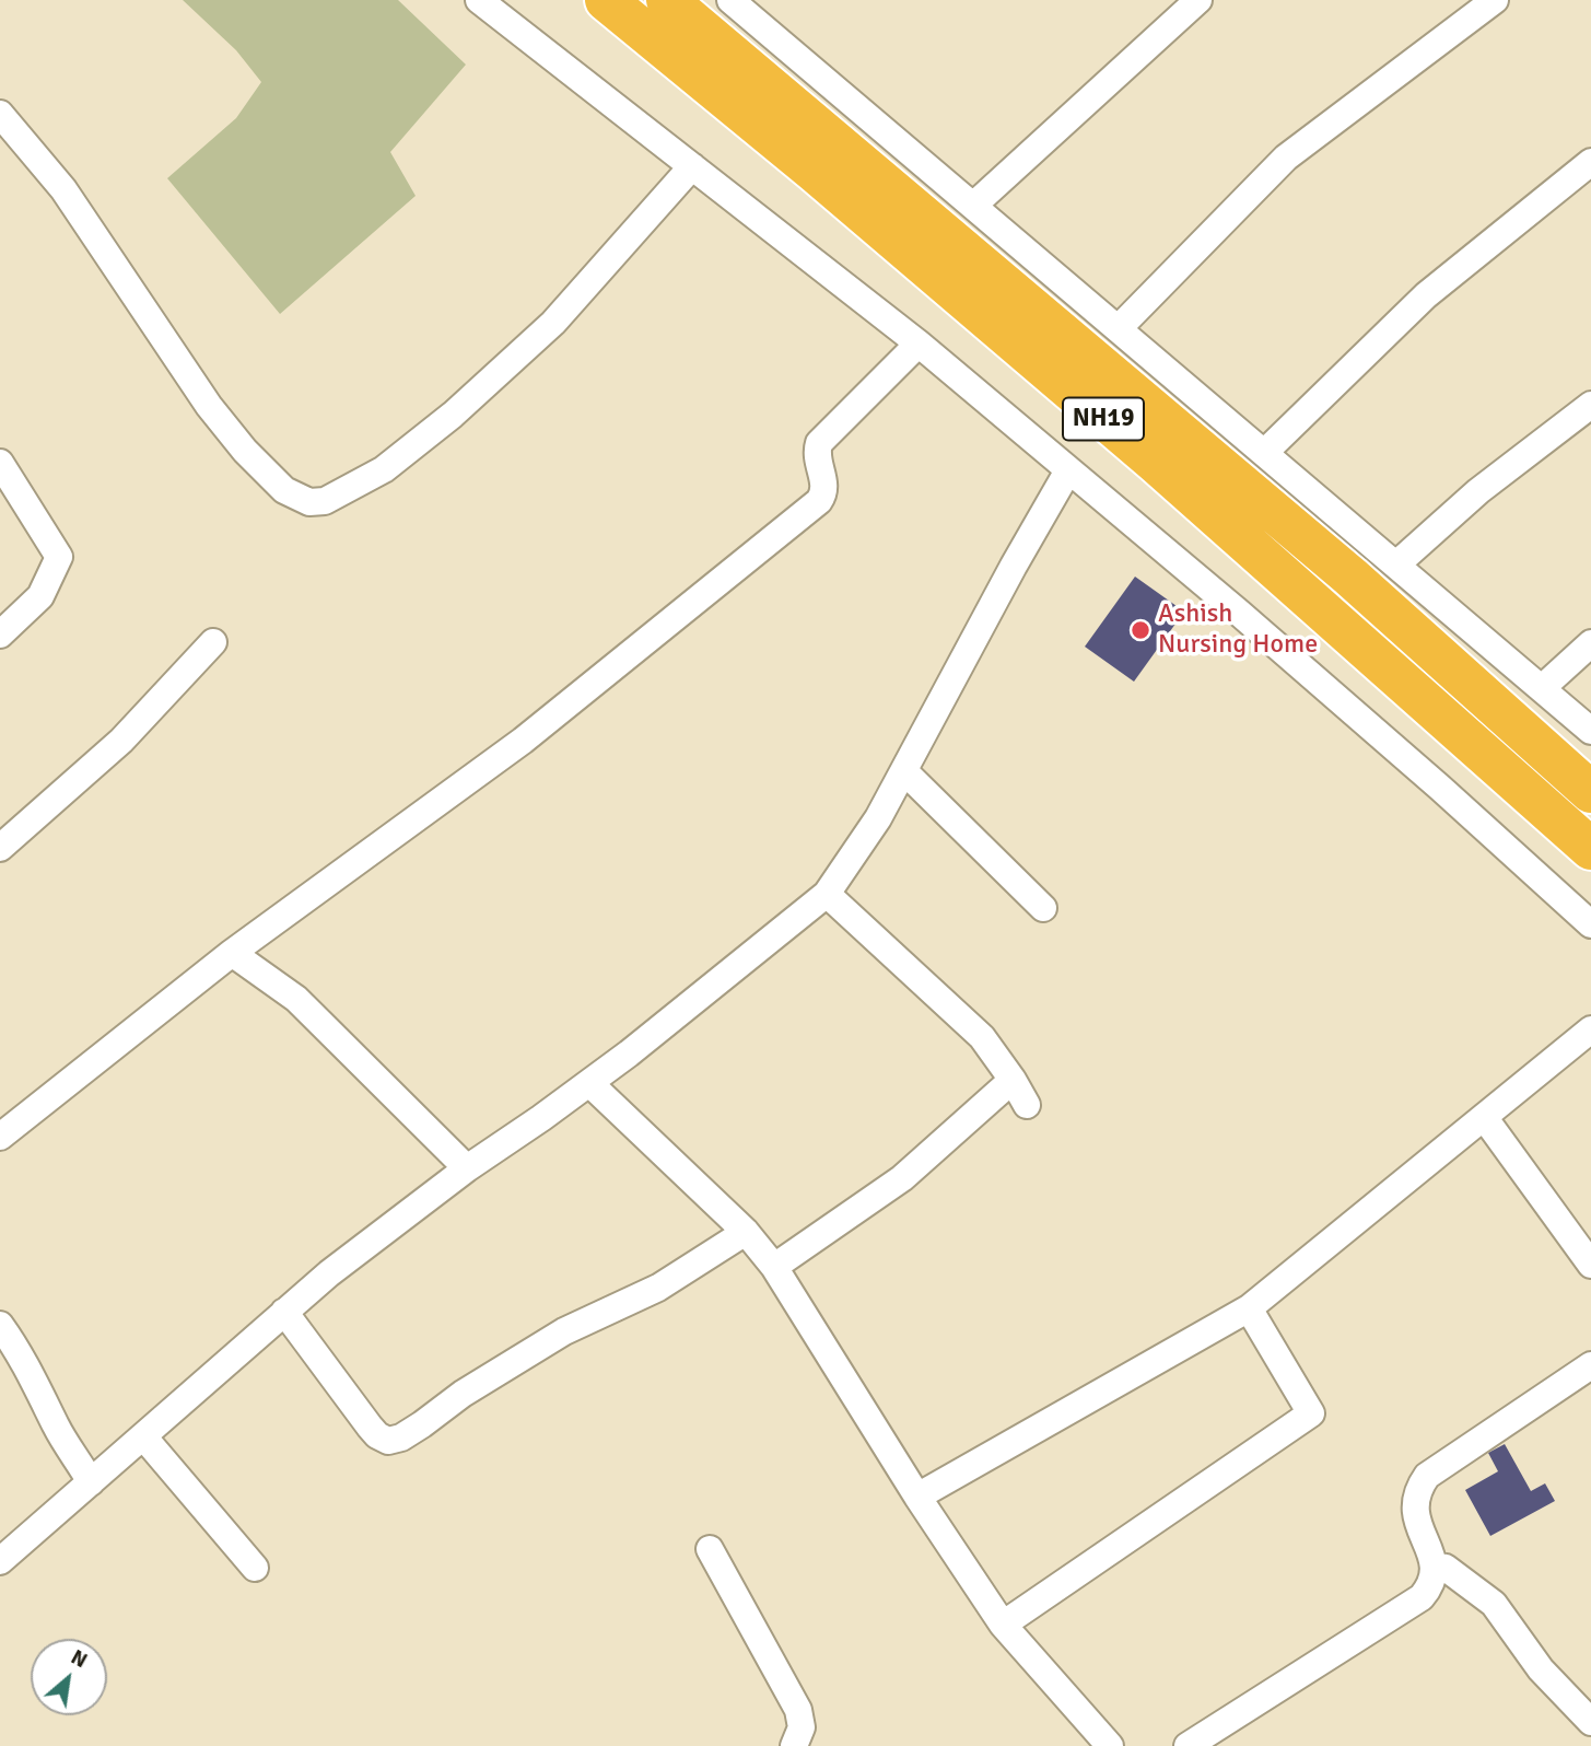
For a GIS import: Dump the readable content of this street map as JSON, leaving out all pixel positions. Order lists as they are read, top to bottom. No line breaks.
{"streets":{"highway":["NH19"]},"places":["Ashish Nursing Home"],"north":"top right"}
